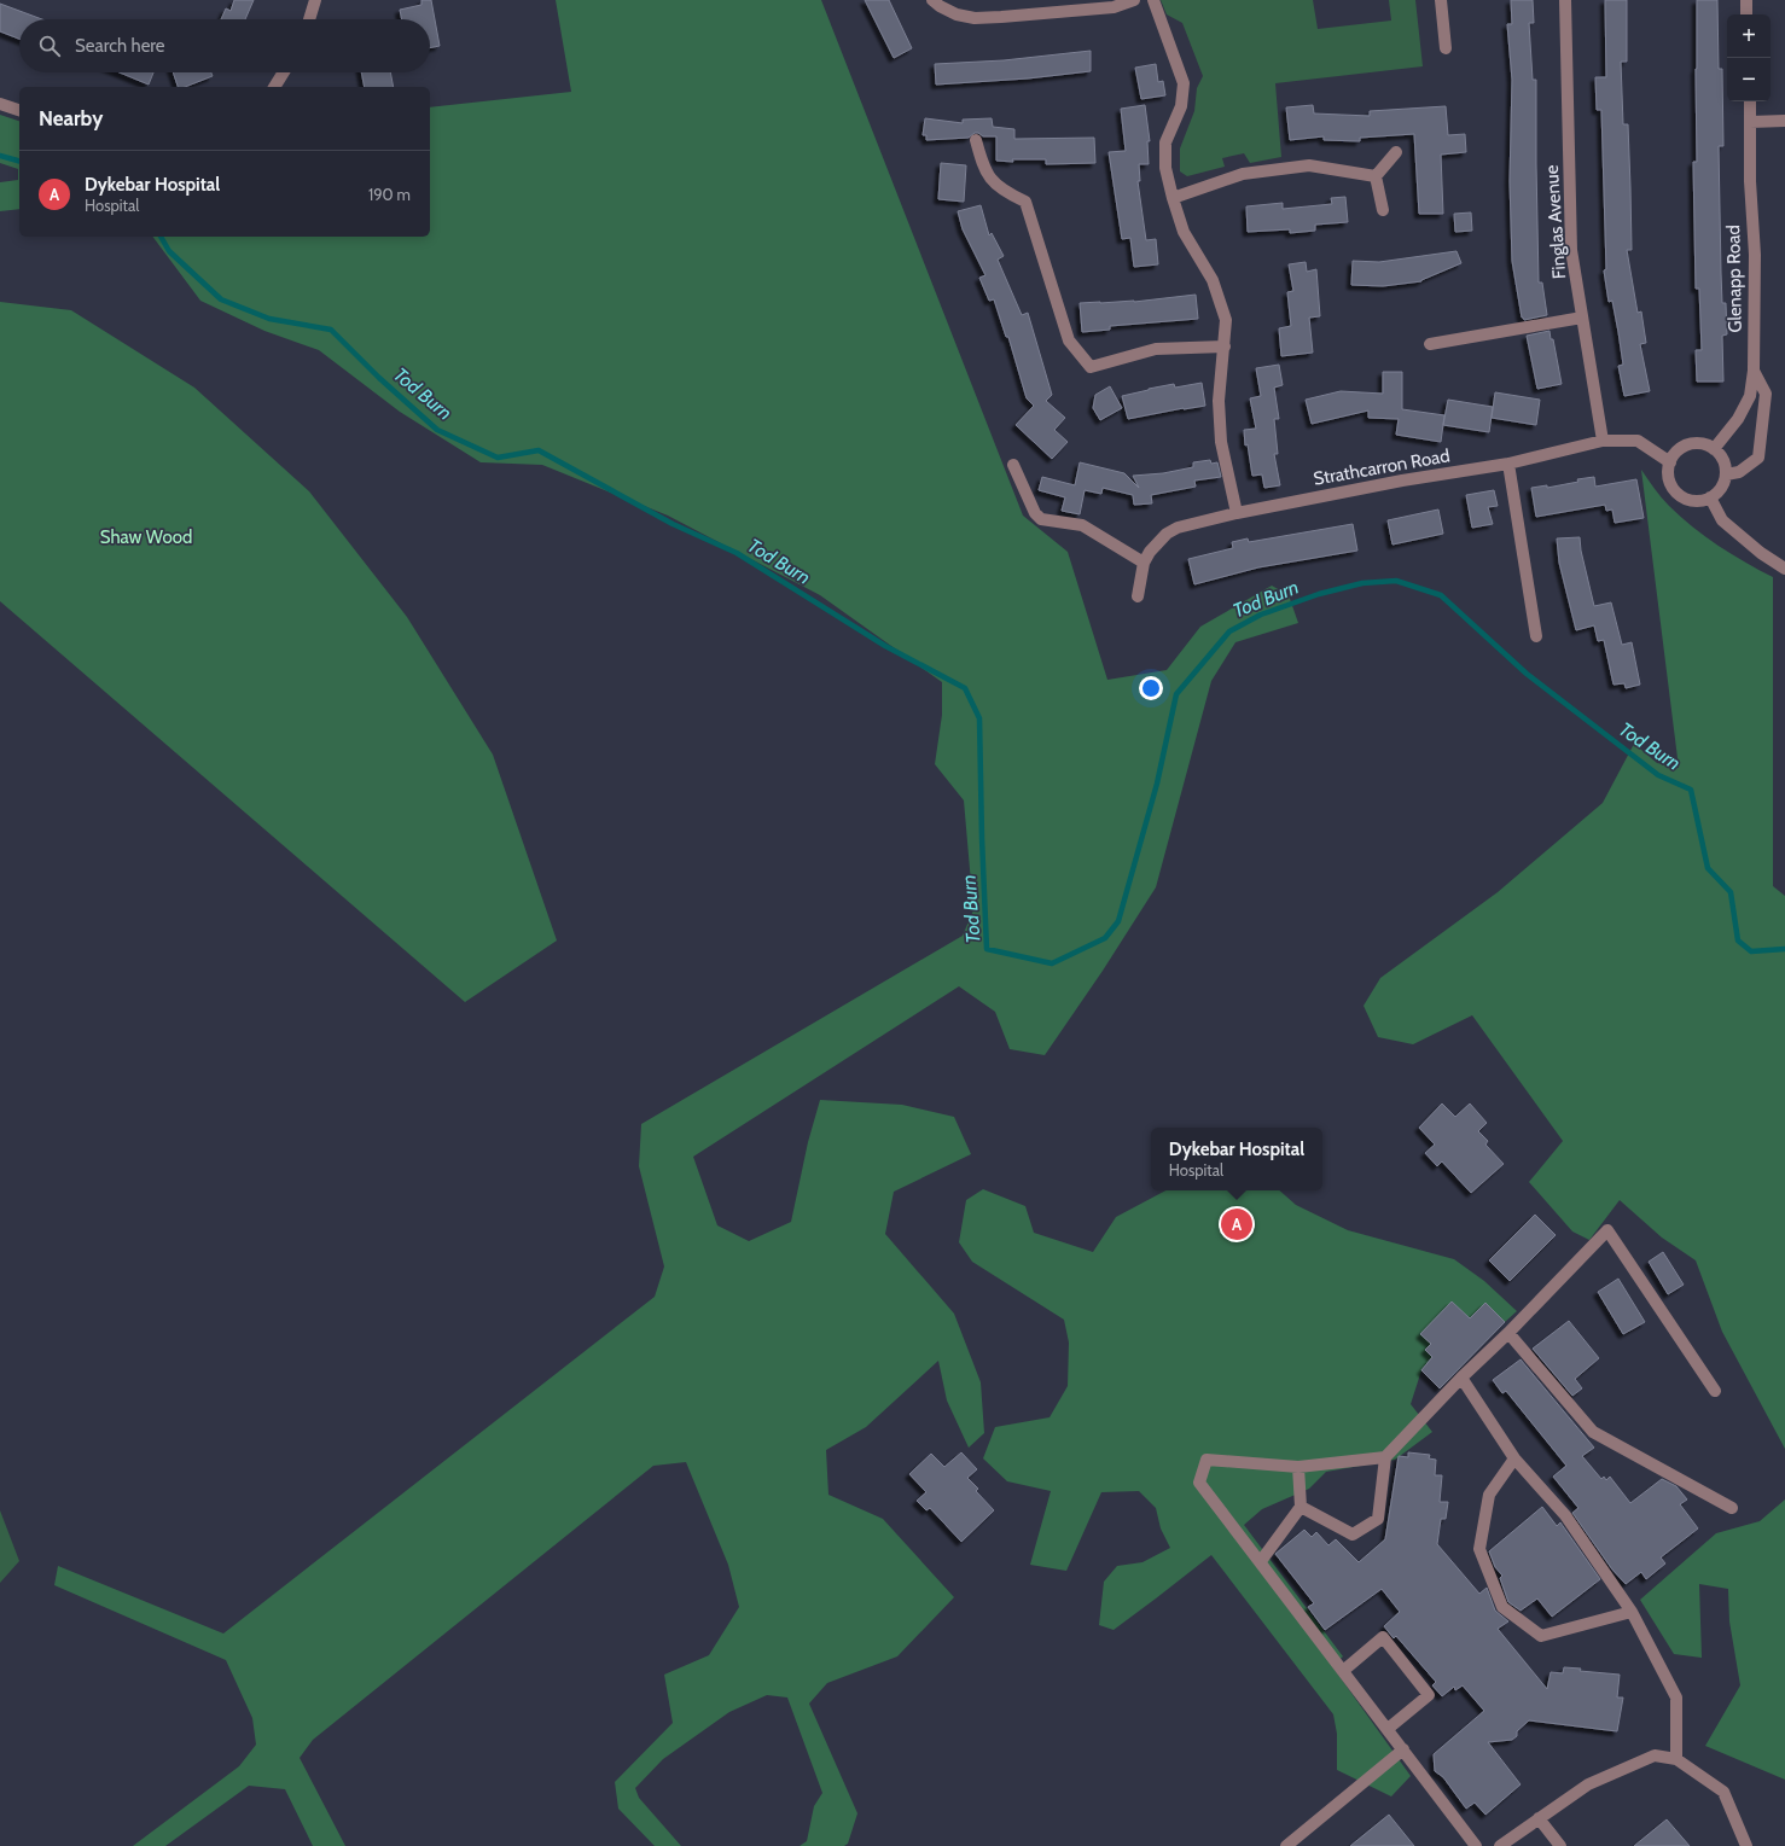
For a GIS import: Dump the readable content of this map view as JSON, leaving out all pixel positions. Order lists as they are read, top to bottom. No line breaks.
{"streets":{"street":["Finglas Avenue","Glenapp Road","Strathcarron Road"]},"crossings":[["Finglas Avenue","Strathcarron Road"],["Glenapp Road","Strathcarron Road"]],"water":["Tod Burn"],"parks":["Shaw Wood"],"page":{"map_buttons":["+","−"],"search":"Search here","heading":"Nearby","list":[{"mark":"A","name":"Dykebar Hospital","note":"Hospital","value":"190 m"}],"popup":["Dykebar Hospital","Hospital"],"pins":"A"}}
